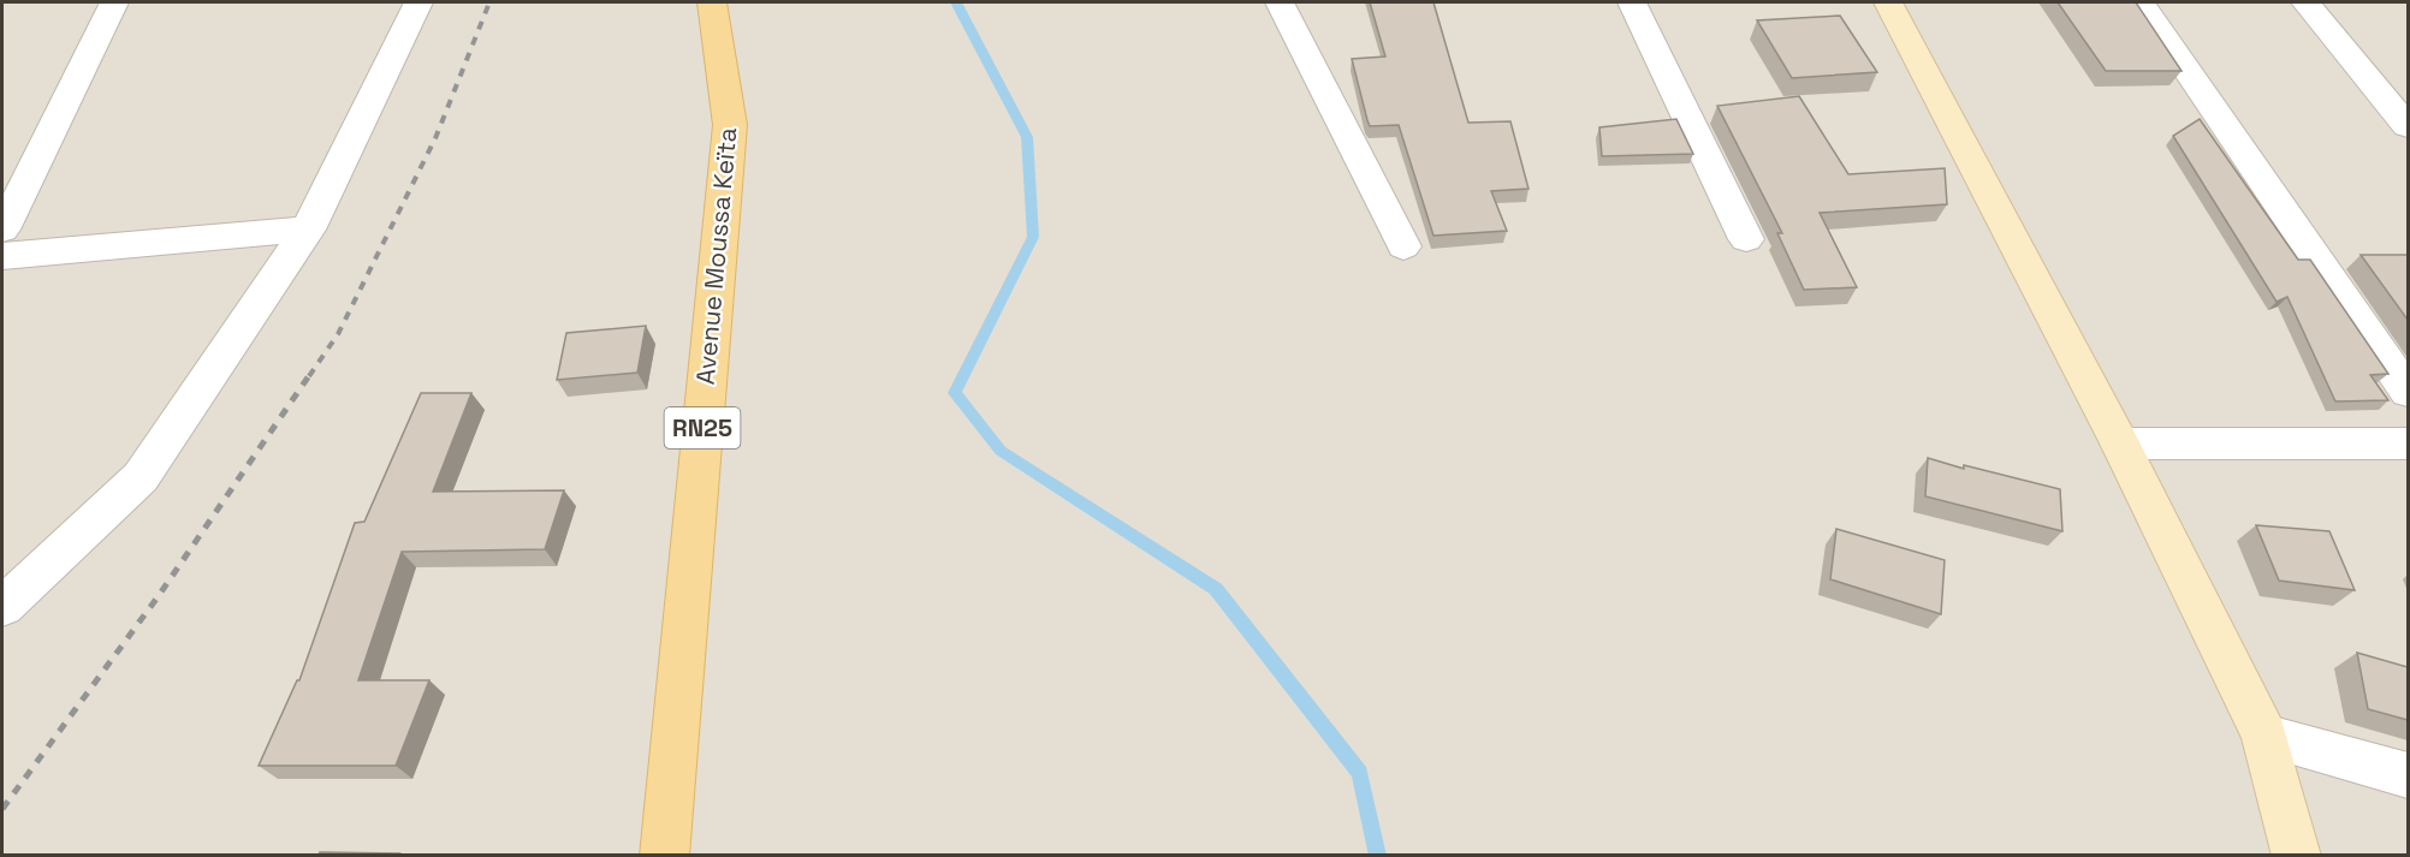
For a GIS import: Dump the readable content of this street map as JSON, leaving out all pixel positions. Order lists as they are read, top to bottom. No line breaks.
{"streets":{"main road":["Avenue Moussa Keïta","RN25"]}}
